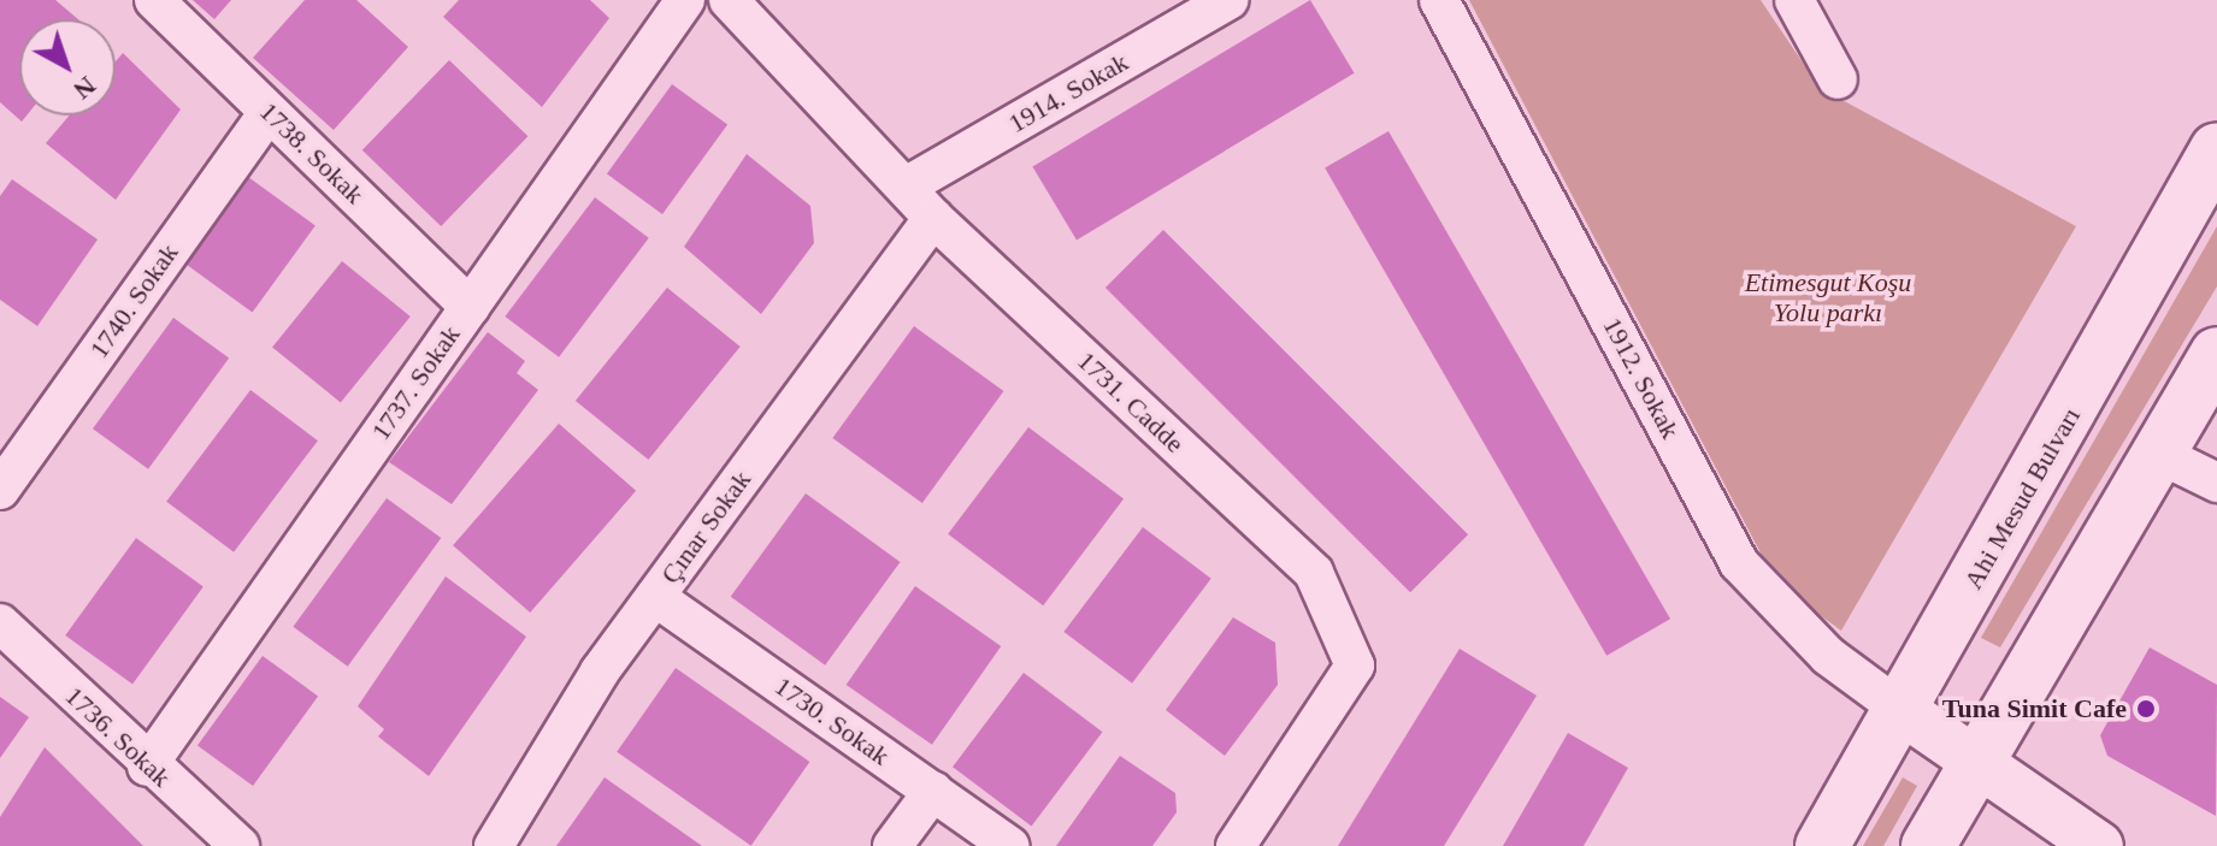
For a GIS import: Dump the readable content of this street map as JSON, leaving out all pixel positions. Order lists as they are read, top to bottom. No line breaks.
{"streets":{"main road":["Ahi Mesud Bulvarı"],"street":["1914. Sokak","1738. Sokak","1740. Sokak","1912. Sokak","1737. Sokak","1731. Cadde","Çınar Sokak","1730. Sokak","1736. Sokak"]},"crossings":[["1914. Sokak","1731. Cadde"],["1738. Sokak","1740. Sokak"],["1738. Sokak","1737. Sokak"],["1912. Sokak","Ahi Mesud Bulvarı"],["1737. Sokak","1736. Sokak"],["1731. Cadde","Çınar Sokak"],["Çınar Sokak","1730. Sokak"]],"parks":["Etimesgut Koşu Yolu parkı"],"places":["Tuna Simit Cafe"],"north":"bottom right"}
